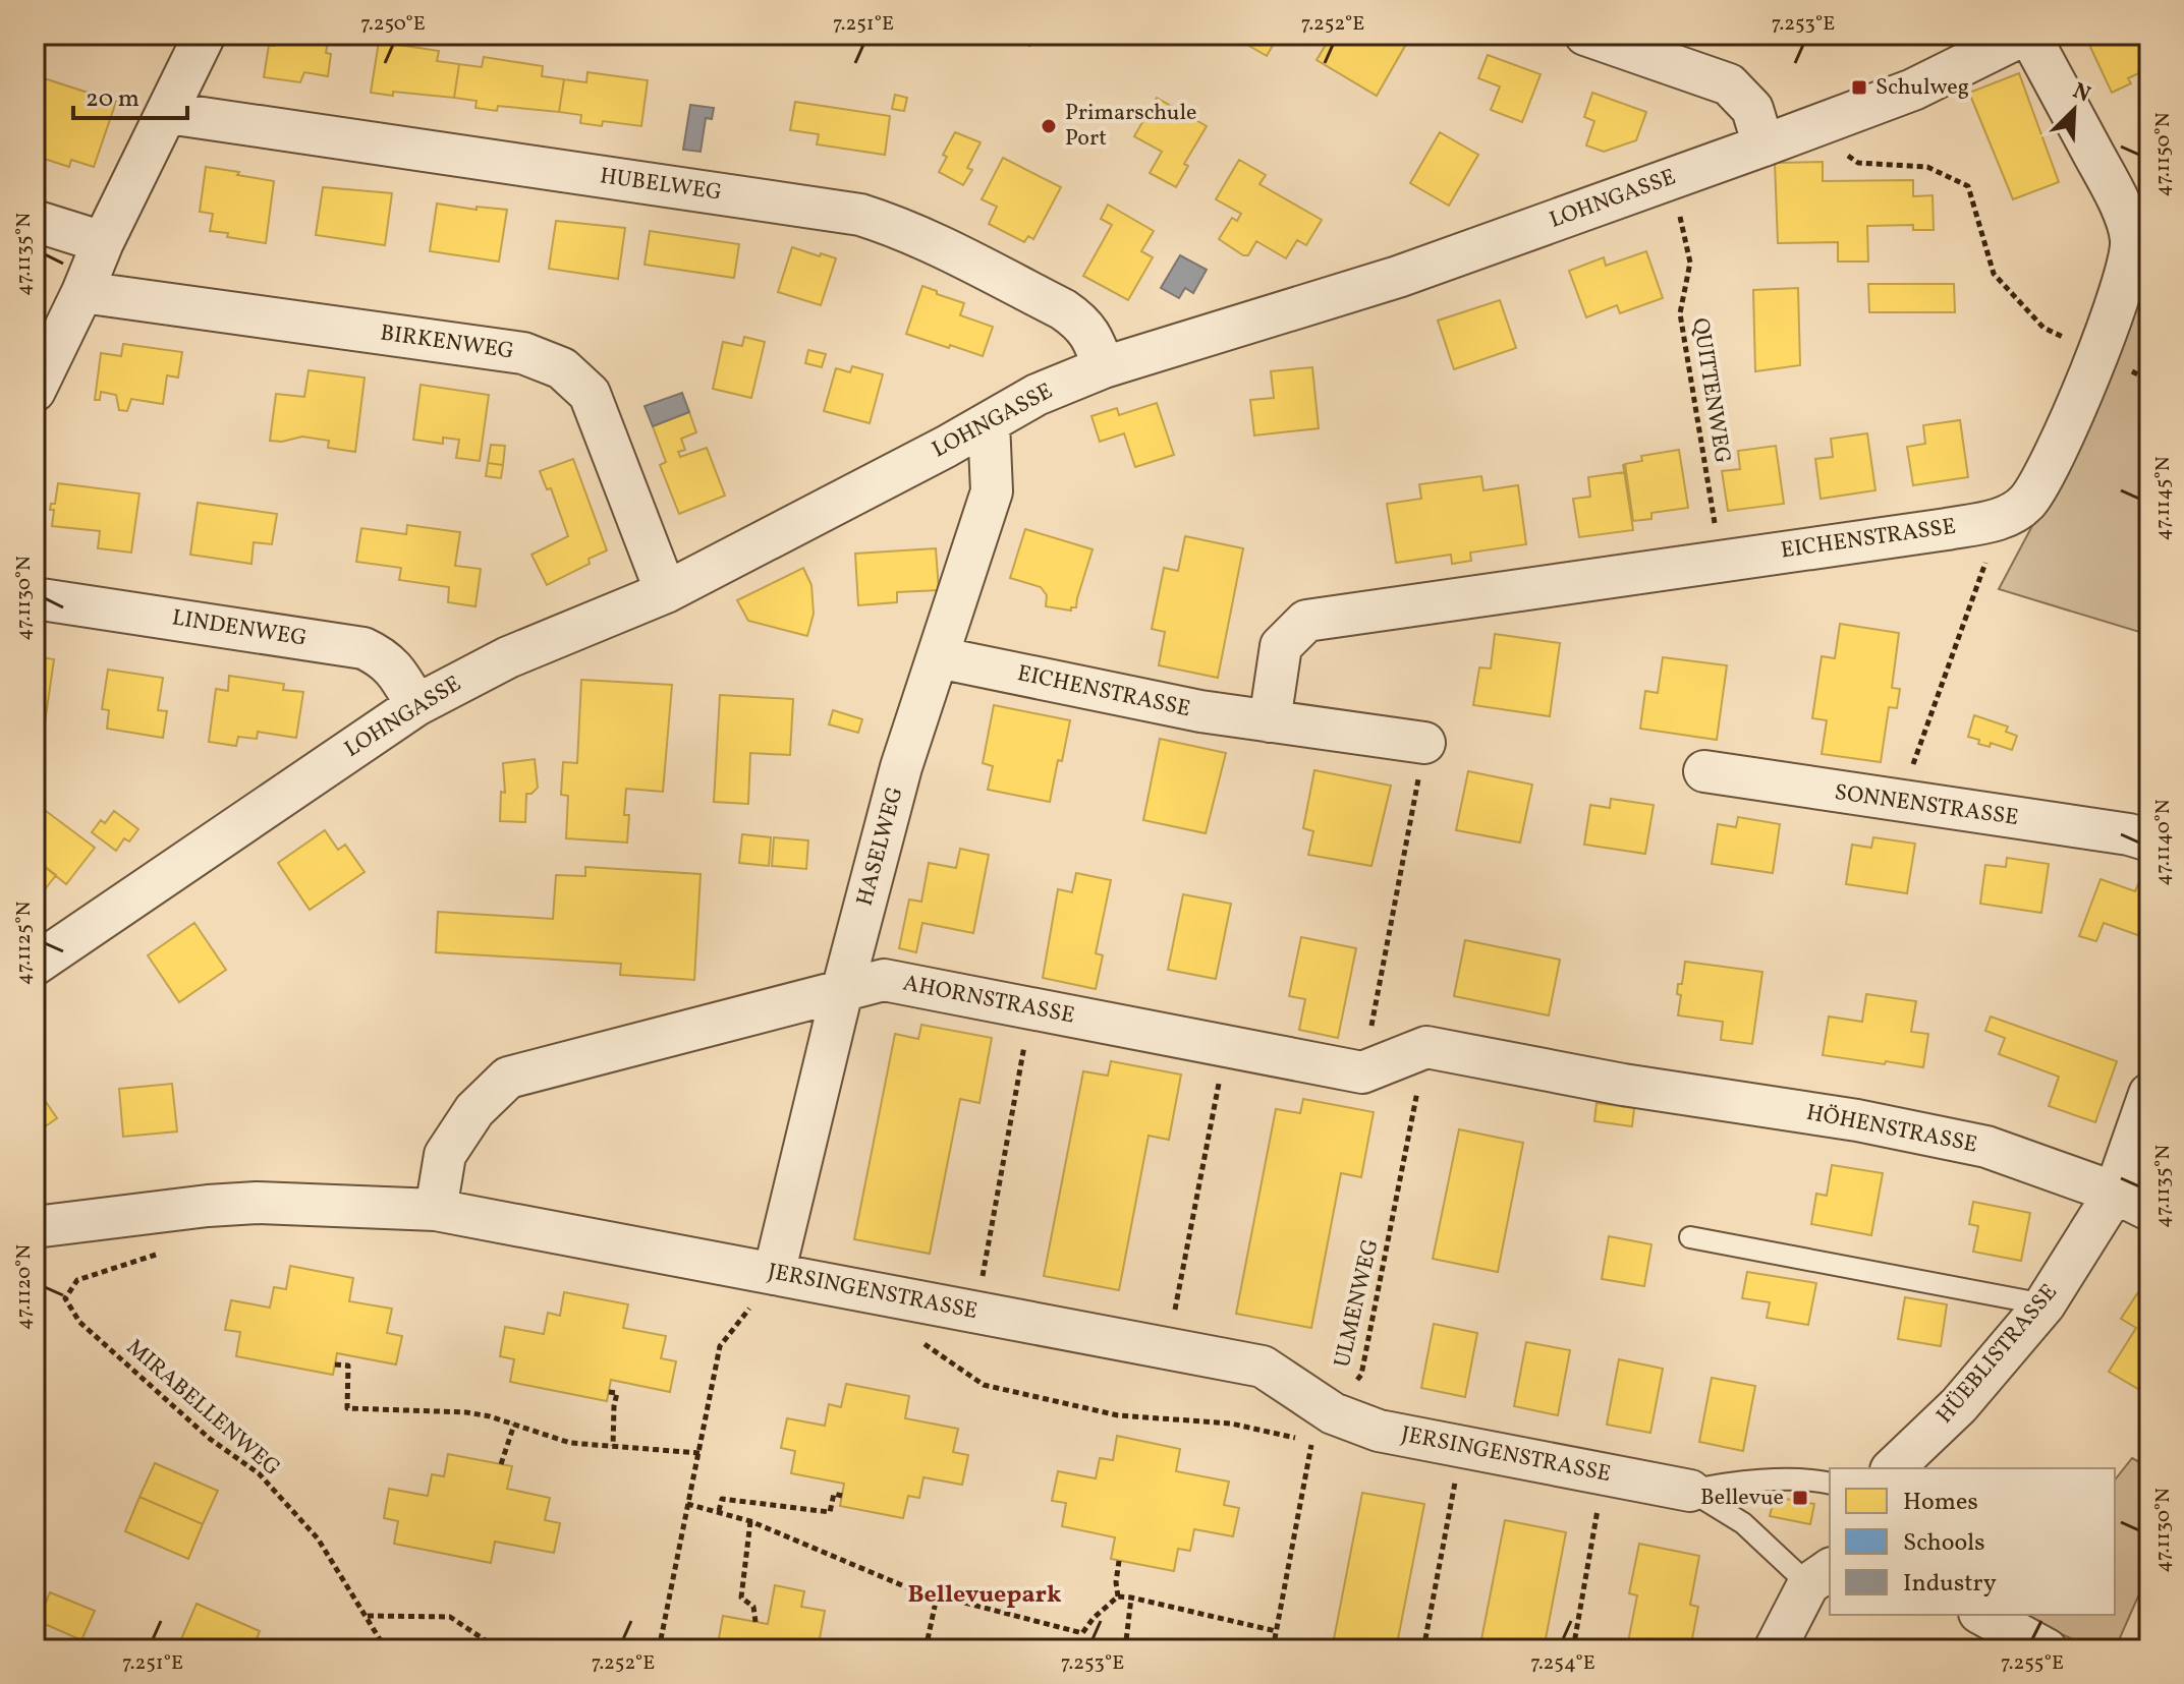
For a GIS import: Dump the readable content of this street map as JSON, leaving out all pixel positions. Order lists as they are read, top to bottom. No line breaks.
{"streets":{"street":["HUBELWEG","LOHNGASSE","BIRKENWEG","EICHENSTRASSE","LINDENWEG","SONNENSTRASSE","HASELWEG","AHORNSTRASSE","HÖHENSTRASSE","JERSINGENSTRASSE","HÜEBLISTRASSE"],"path":["QUITTENWEG","ULMENWEG","MIRABELLENWEG"]},"crossings":[["HUBELWEG","LOHNGASSE"],["LOHNGASSE","BIRKENWEG"],["LOHNGASSE","QUITTENWEG"],["LOHNGASSE","LINDENWEG"],["LOHNGASSE","HASELWEG"],["QUITTENWEG","EICHENSTRASSE"],["EICHENSTRASSE","HASELWEG"],["HASELWEG","AHORNSTRASSE"],["HASELWEG","JERSINGENSTRASSE"],["AHORNSTRASSE","JERSINGENSTRASSE"],["HÖHENSTRASSE","ULMENWEG"],["HÖHENSTRASSE","HÜEBLISTRASSE"],["JERSINGENSTRASSE","ULMENWEG"]],"districts":["Bellevuepark"],"places":{"transit":["Schulweg","Bellevue"],"other":["Primarschule Port"]},"legend":["Homes","Schools","Industry"],"scale_bar":"20 m","north":"top right","coordinates":["7.250°E","7.251°E","7.252°E","7.253°E","47.1150°N","47.1135°N","47.1145°N","47.1130°N","47.1140°N","47.1125°N","47.1120°N","7.254°E","7.255°E"]}
